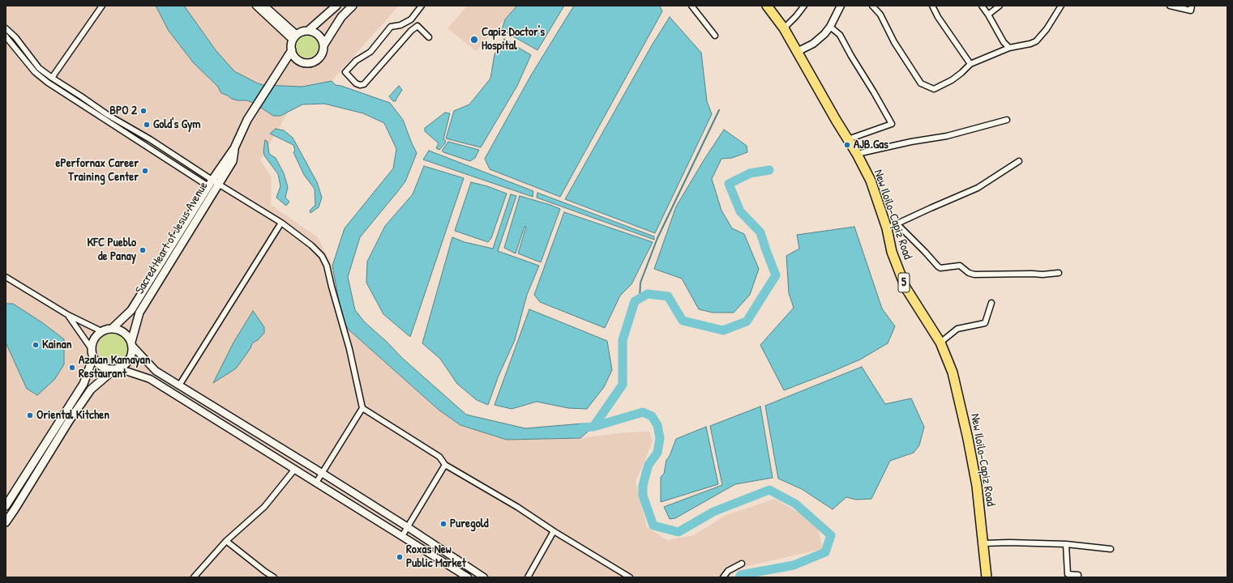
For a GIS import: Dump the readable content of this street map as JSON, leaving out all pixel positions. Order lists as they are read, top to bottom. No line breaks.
{"streets":{"highway":["New Iloilo-Capiz Road","5"],"main road":["Sacred Heart of Jesus Avenue"]},"places":["Capiz Doctor's Hospital","BPO 2","Gold's Gym","AJB Gas","ePerfornax Career Training Center","KFC Pueblo de Panay","Kainan","Azalan Kamayan Restaurant","Oriental Kitchen","Puregold","Roxas New Public Market"]}
